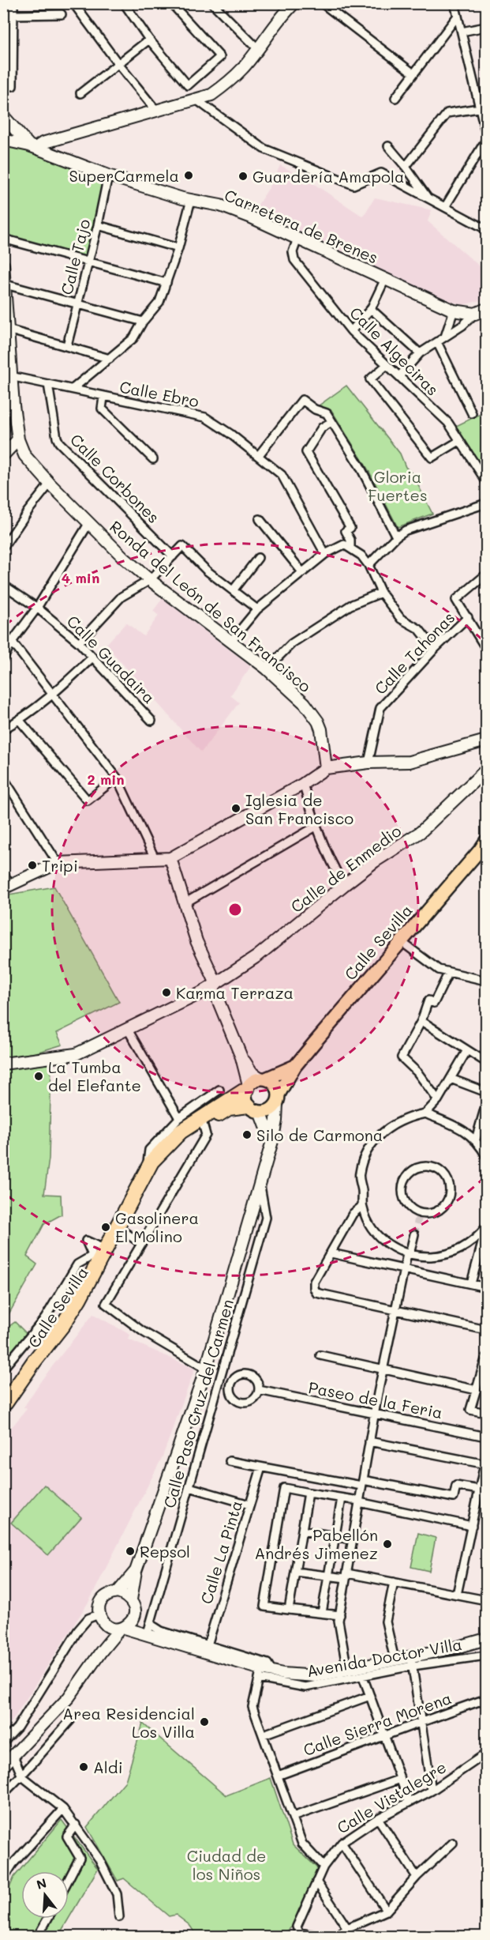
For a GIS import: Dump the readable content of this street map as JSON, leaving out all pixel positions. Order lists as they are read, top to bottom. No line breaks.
{"streets":{"highway":["Calle Sevilla"],"street":["Carretera de Brenes","Calle Tajo","Calle Algeciras","Calle Ebro","Calle Corbones","Ronda del León de San Francisco","Calle Tahonas","Calle Guadaira","Calle de Enmedio","Paseo de la Feria","Calle Paso Cruz del Carmen","Calle La Pinta","Avenida Doctor Villa","Calle Sierra Morena","Calle Vistalegre"]},"crossings":[["Carretera de Brenes","Calle Tajo"],["Carretera de Brenes","Calle Algeciras"],["Calle Ebro","Calle Corbones"],["Calle Ebro","Ronda del León de San Francisco"],["Calle Paso Cruz del Carmen","Avenida Doctor Villa"],["Calle La Pinta","Avenida Doctor Villa"]],"parks":["Gloria Fuertes","Ciudad de los Niños"],"places":["SuperCarmela","Guardería Amapola","Iglesia de San Francisco","Tripi","Karma Terraza","La Tumba del Elefante","Silo de Carmona","Gasolinera El Molino","Pabellón Andrés Jimenez","Repsol","Area Residencial Los Villa","Aldi"],"north":"top","rings":["4 min","2 min"]}
